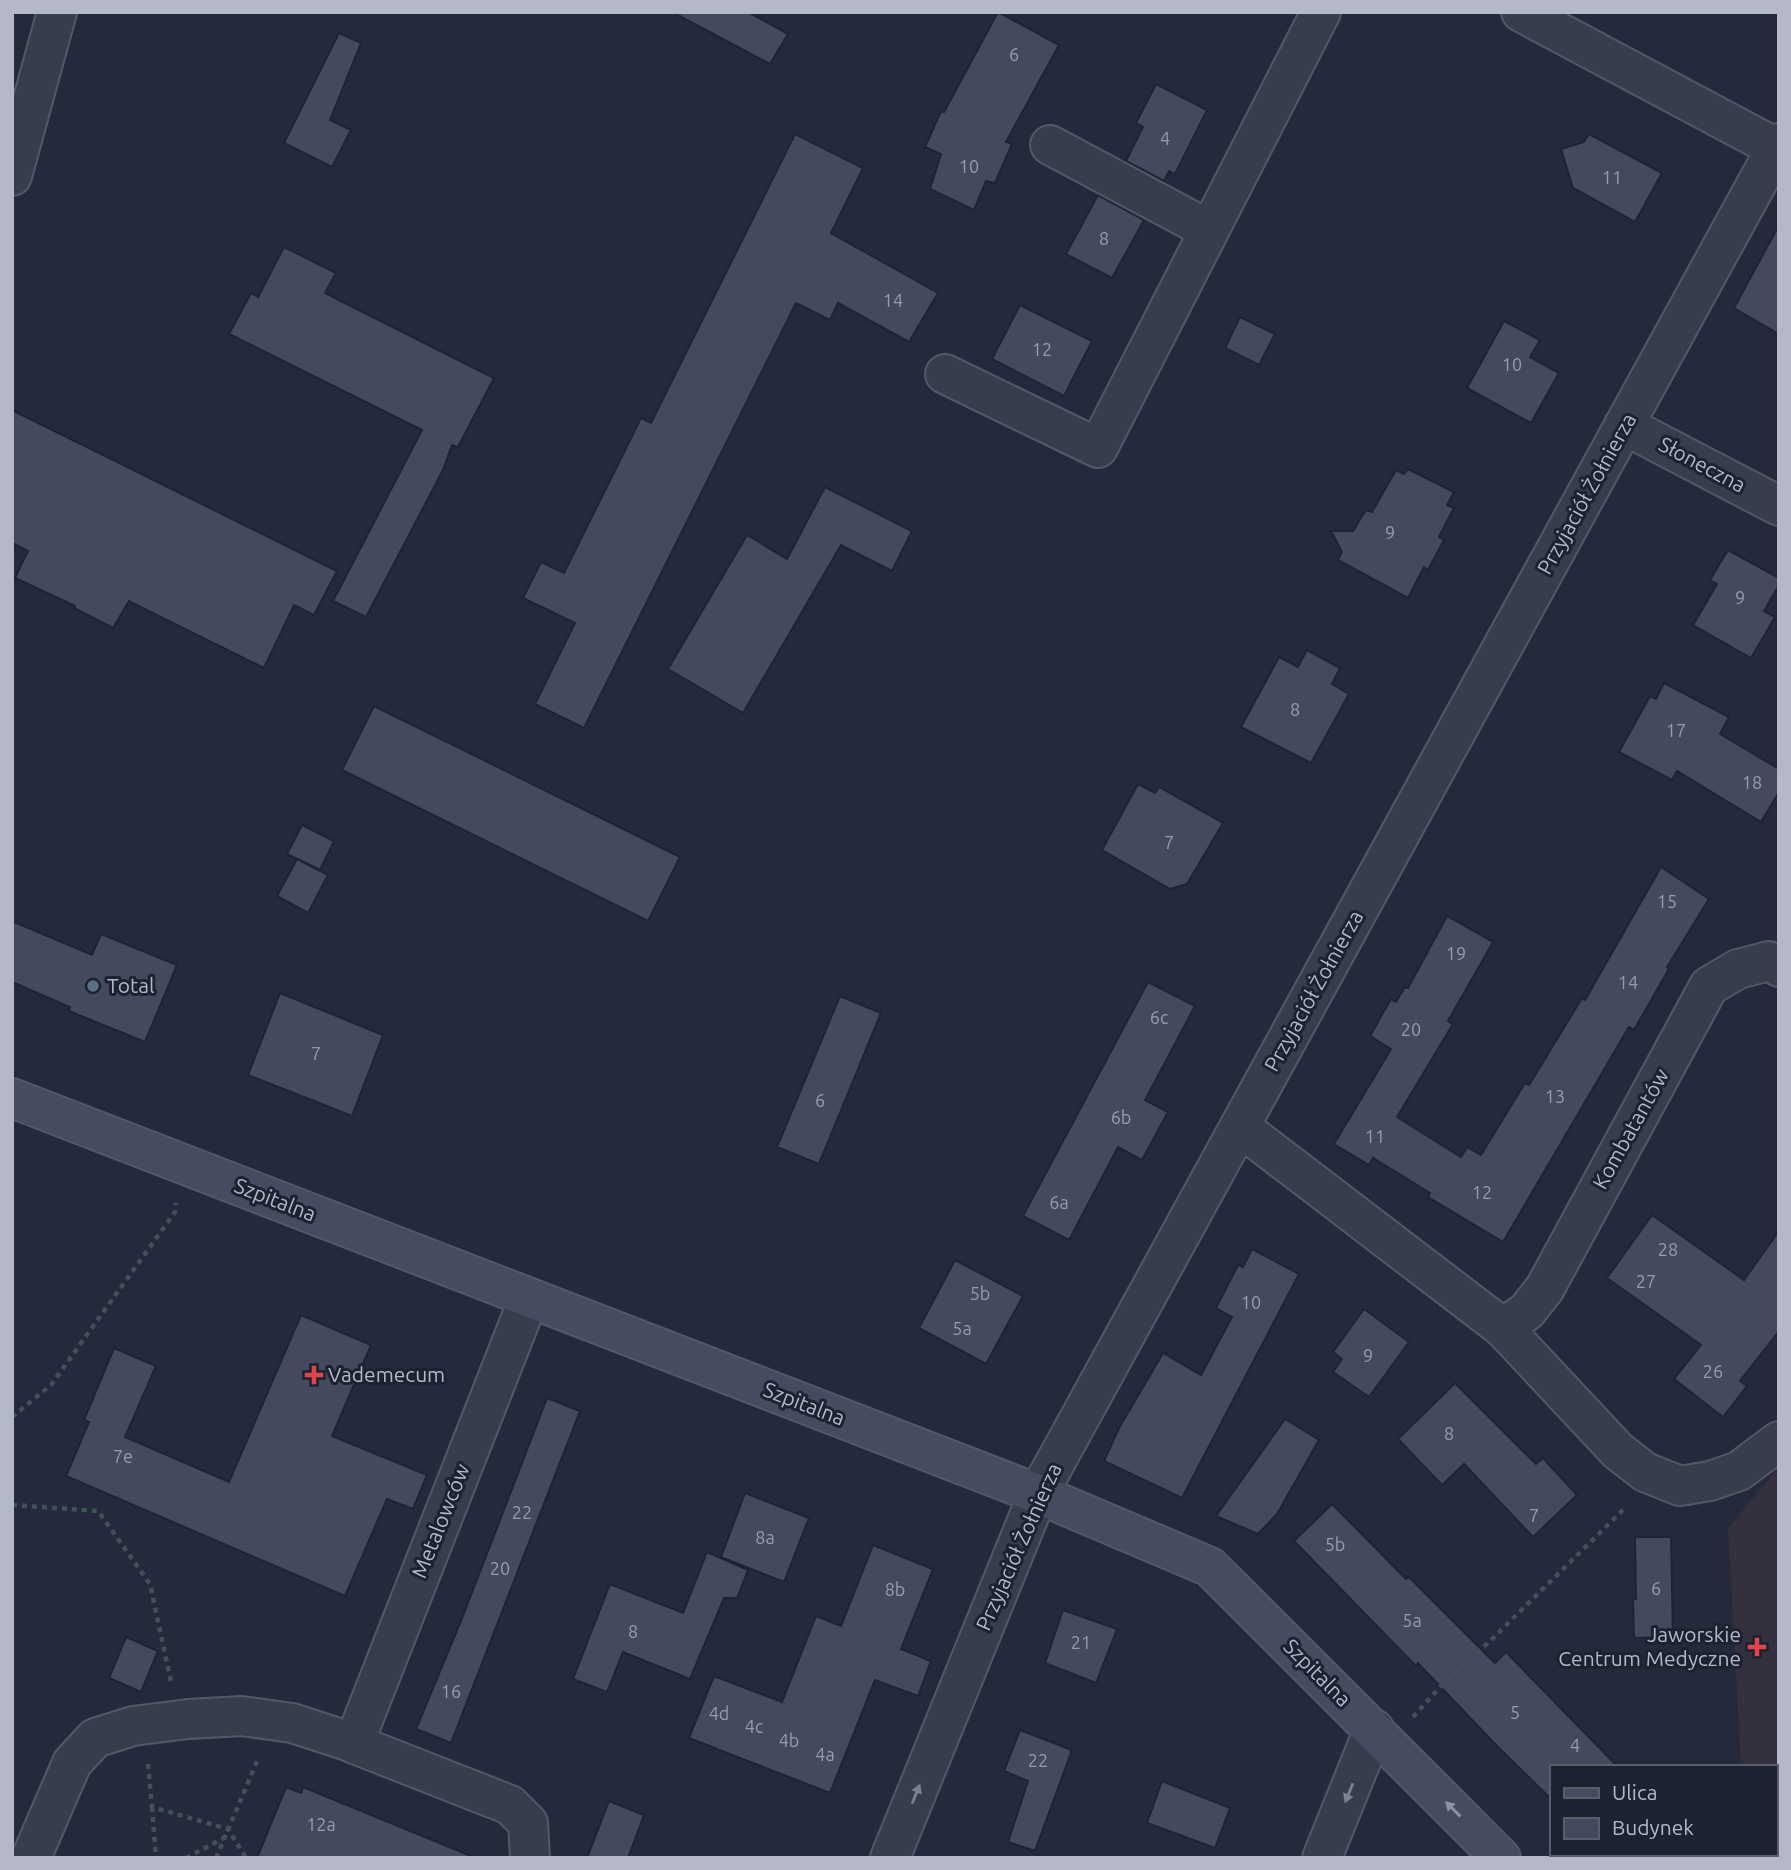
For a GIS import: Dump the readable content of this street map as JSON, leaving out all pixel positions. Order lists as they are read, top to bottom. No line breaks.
{"streets":{"street":["Słoneczna","Przyjaciół Żołnierza","Kombatantów","Szpitalna","Metalowców"]},"crossings":[["Słoneczna","Przyjaciół Żołnierza"],["Przyjaciół Żołnierza","Szpitalna"],["Szpitalna","Metalowców"]],"places":{"other":["Total"],"health":["Vademecum","Jaworskie Centrum Medyczne"]},"house_numbers":["6","4","10","11","8","14","12","10","9","9","8","17","18","7","15","19","14","6c","20","7","13","6","6b","11","12","6a","28","27","5b","10","5a","9","26","8","7e","22","7","8a","5b","20","6","8b","5a","8","21","16","5","4d","4c","4b","4","4a","22","12a"],"legend":["Ulica","Budynek"]}
